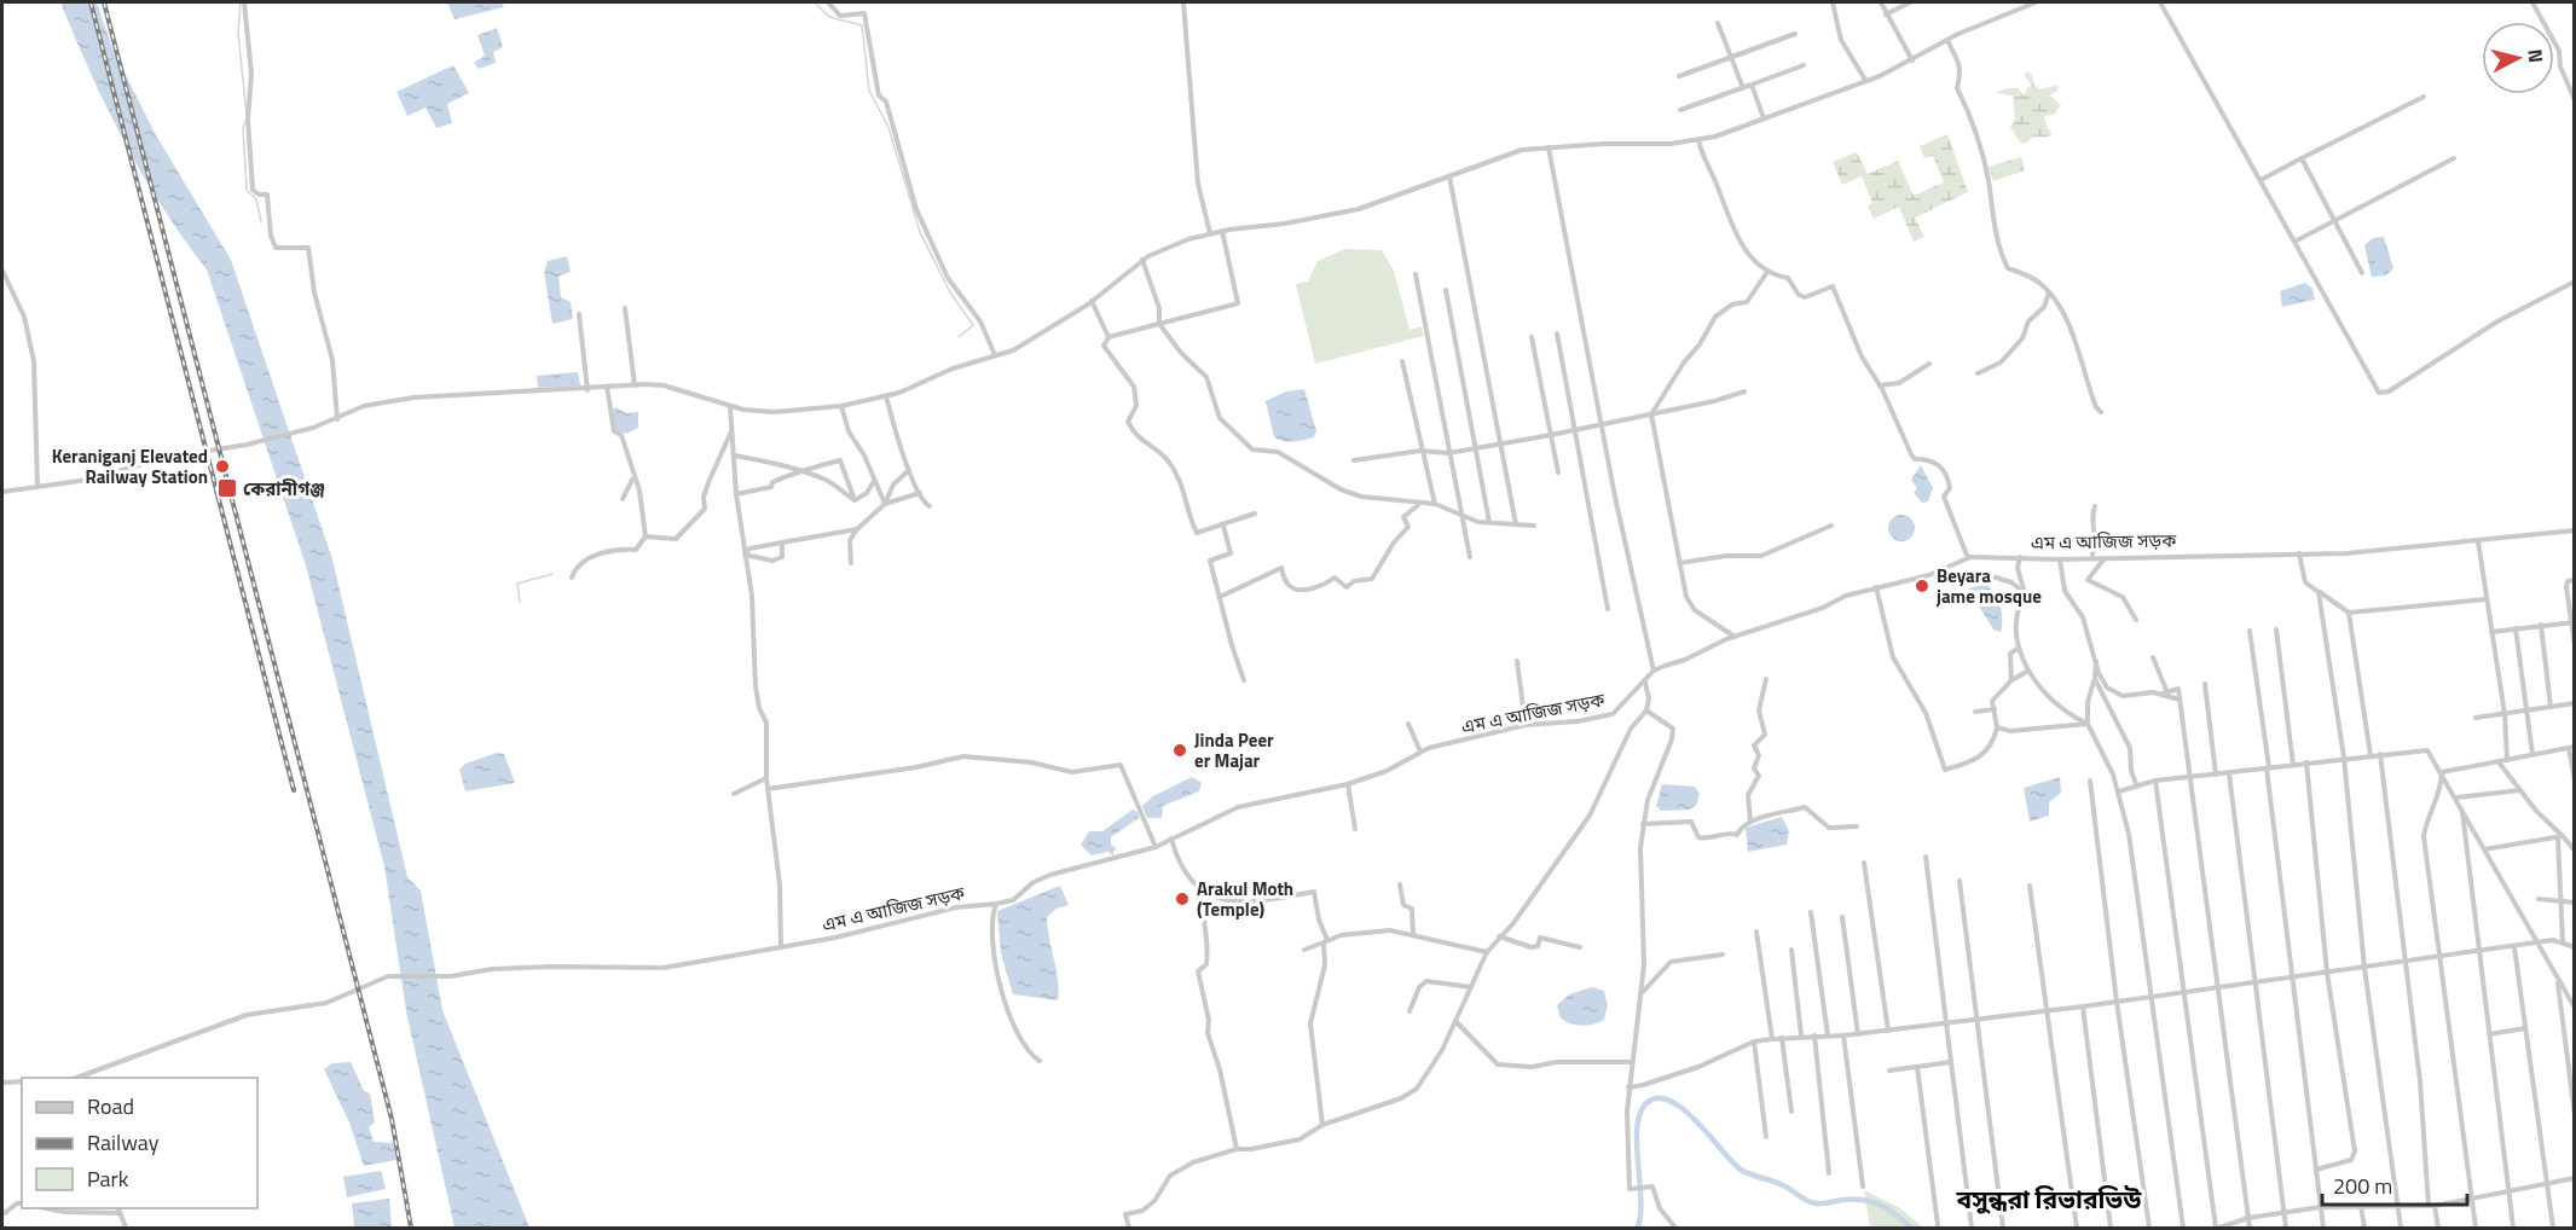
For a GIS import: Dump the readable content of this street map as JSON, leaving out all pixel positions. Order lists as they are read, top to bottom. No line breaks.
{"streets":{"street":["এম এ আজিজ সড়ক"]},"districts":["বসুন্ধরা রিভারভিউ"],"places":{"other":["Keraniganj Elevated Railway Station","Beyara jame mosque","Jinda Peer er Majar","Arakul Moth (Temple)"],"transit":["কেরানীগঞ্জ"]},"legend":["Road","Railway","Park"],"scale_bar":"200 m","north":"right"}
